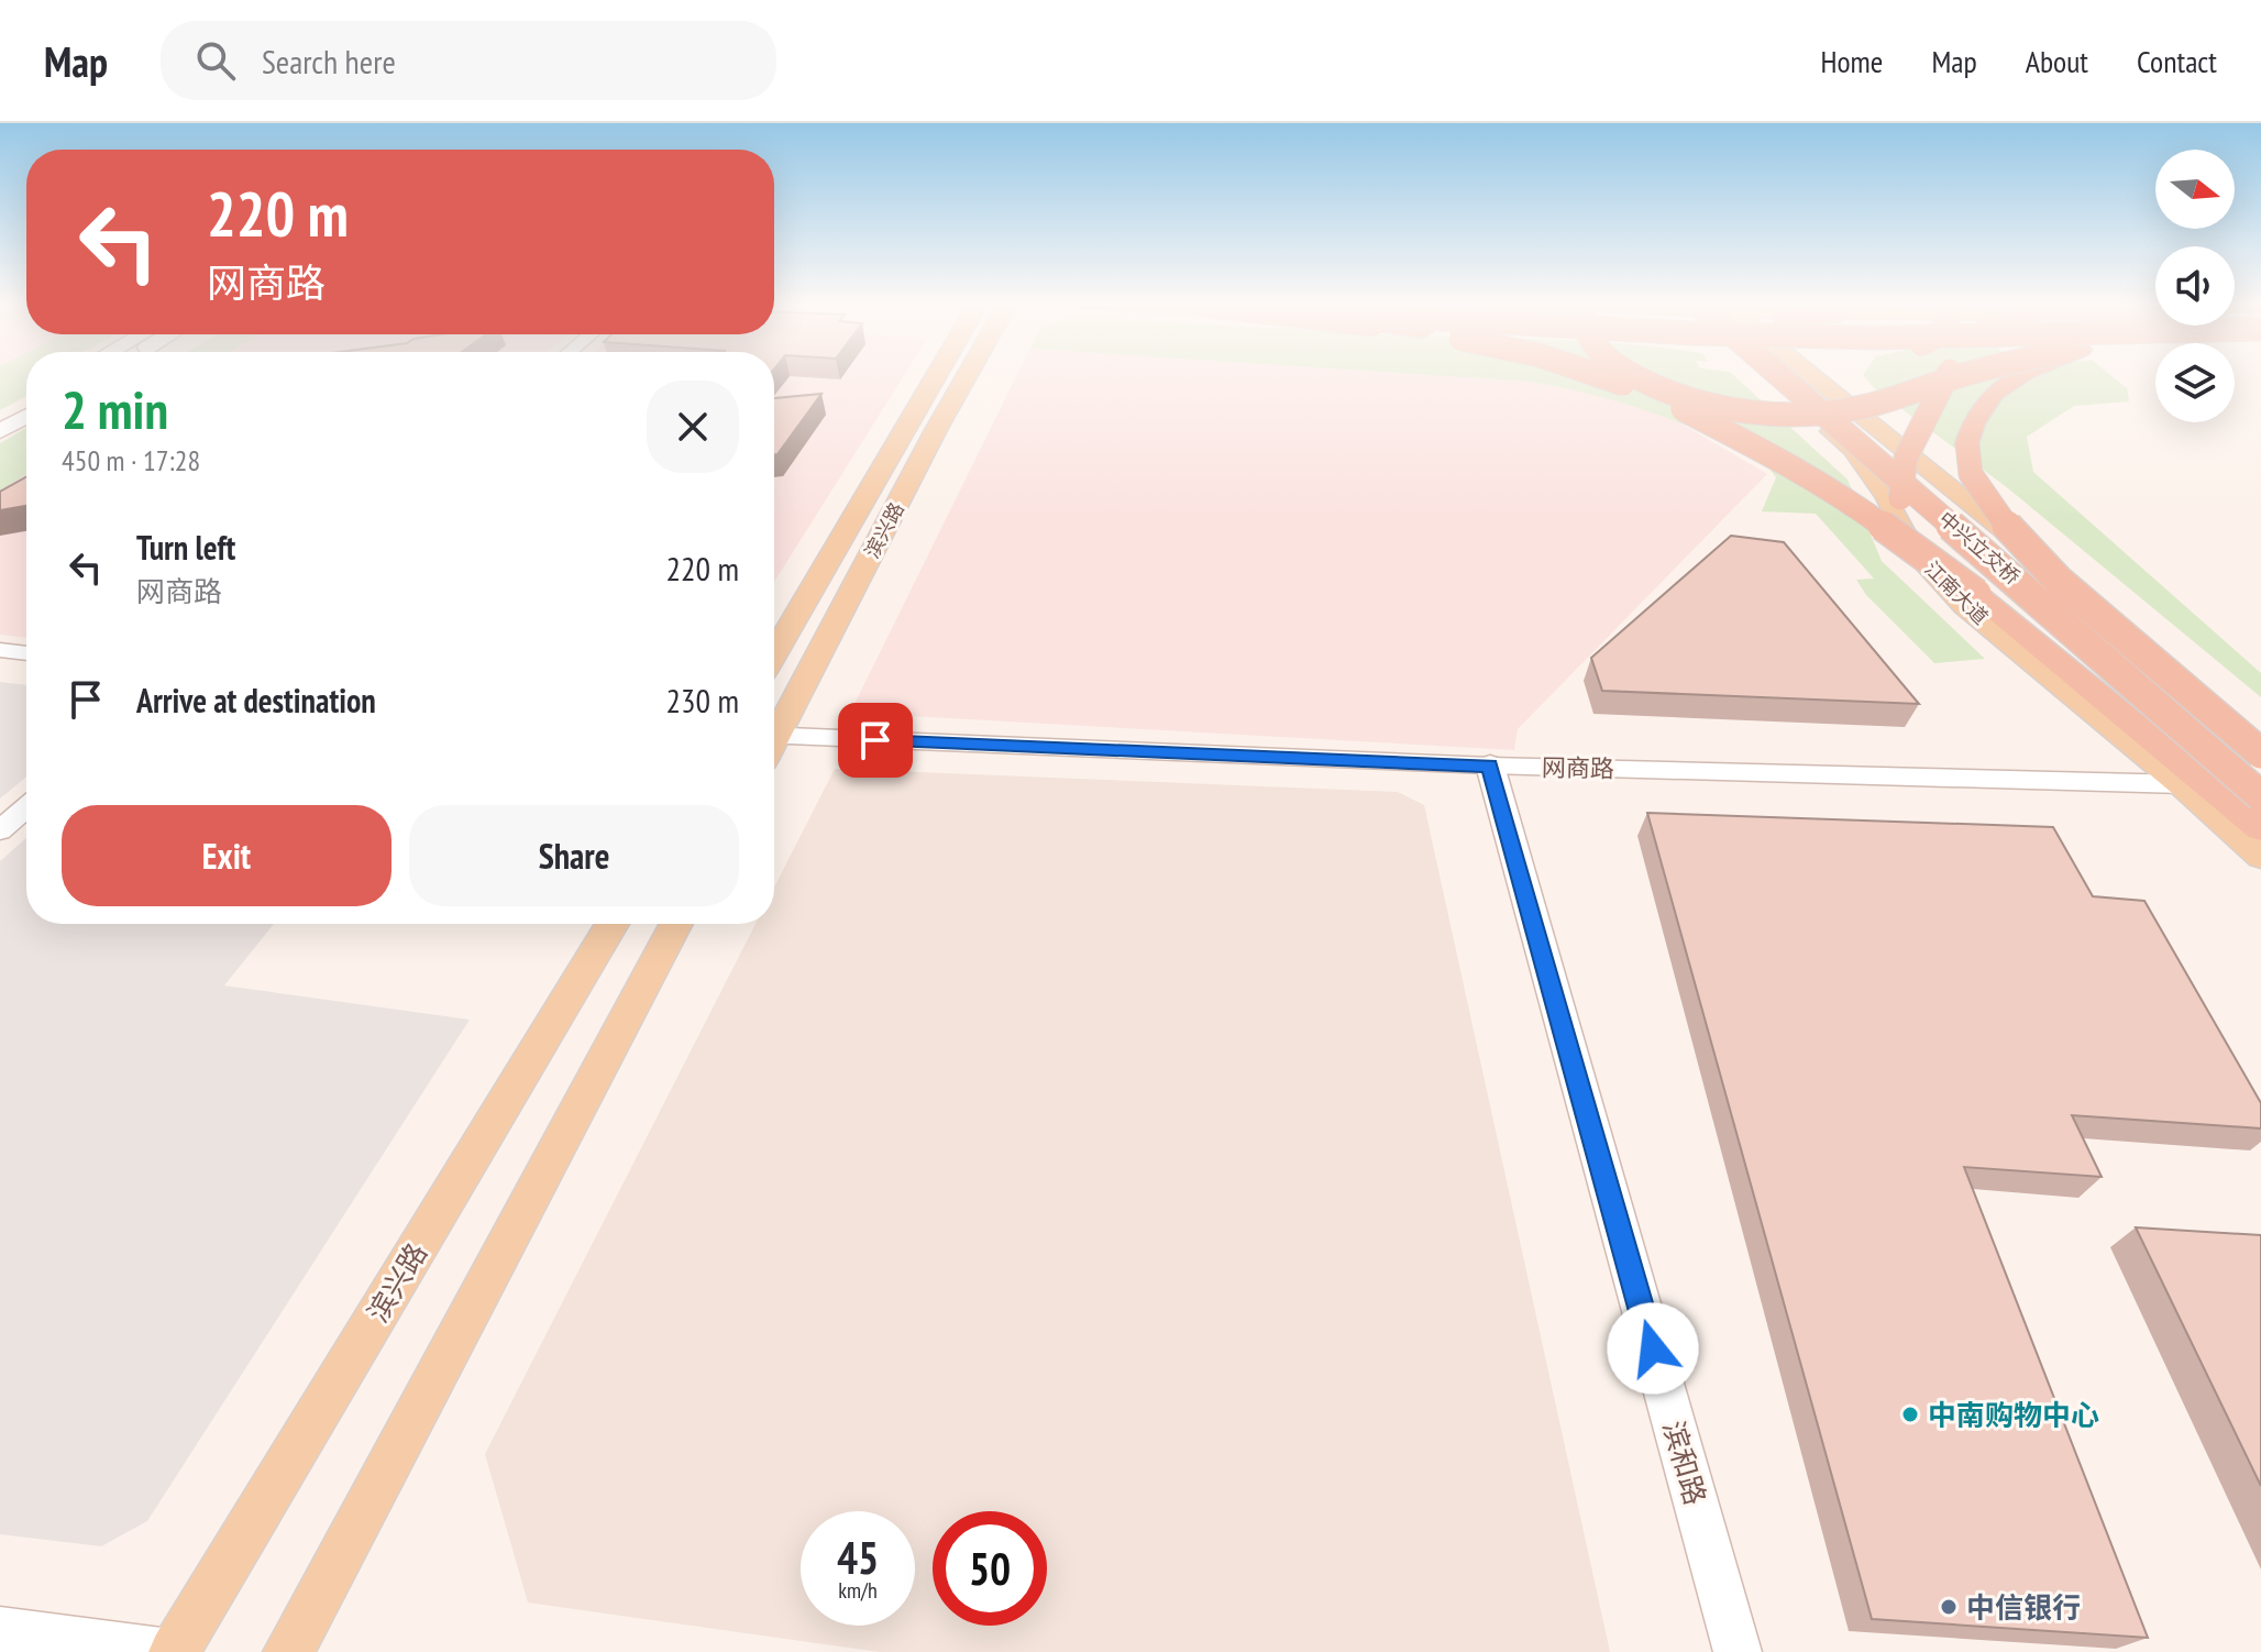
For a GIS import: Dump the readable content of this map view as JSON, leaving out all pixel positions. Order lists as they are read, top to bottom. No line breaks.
{"streets":{"highway":["中兴立交桥"],"main road":["滨兴路","江南大道","滨和路"],"street":["网商路"]},"crossings":[["江南大道","网商路"],["网商路","滨和路"]],"places":["中南购物中心","中信银行"],"north":"right","page":{"header":"Map","search":"Search here","nav":["Home","Map","About","Contact"],"turn":["220 m","网商路"],"heading":["2 min","450 m · 17:28"],"list":[{"name":"Turn left","note":"网商路","value":"220 m"},{"name":"Arrive at destination","value":"230 m"}],"buttons":["Exit","Share"],"speed":"45 km/h","limit":"50"}}
